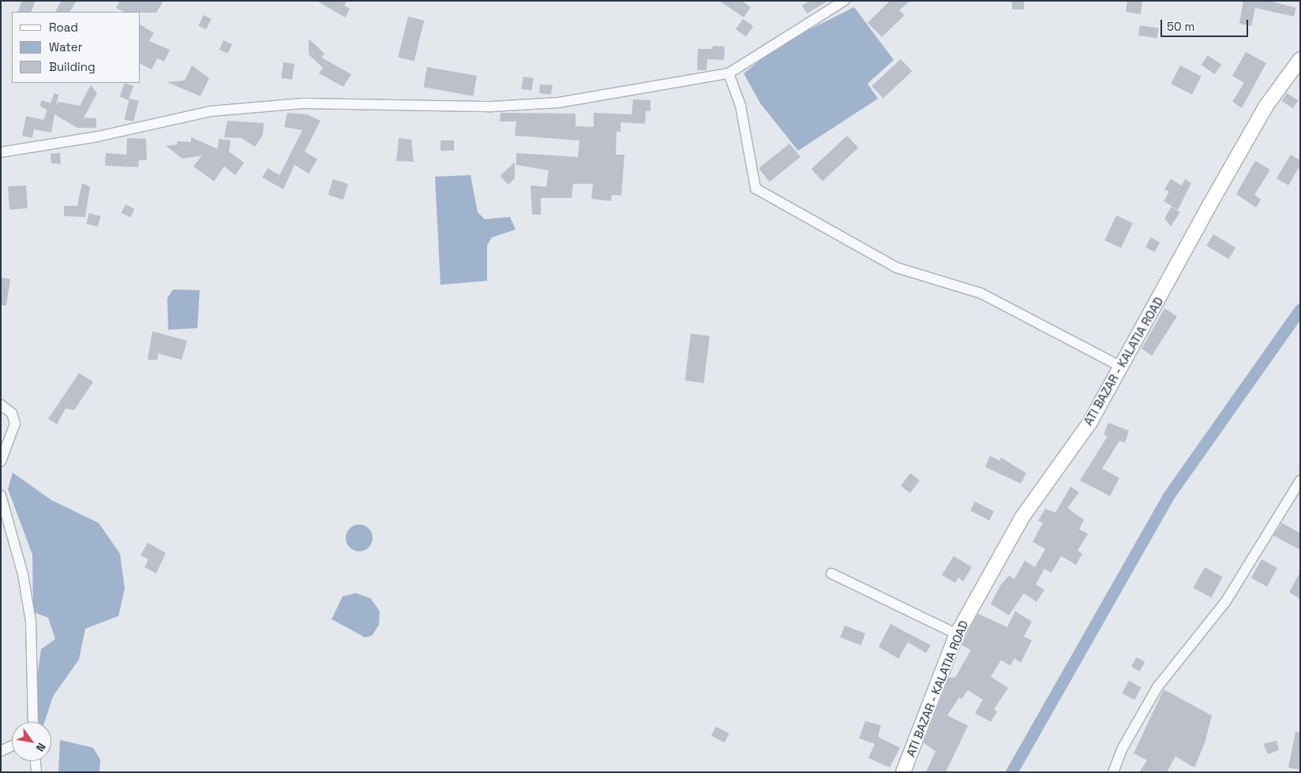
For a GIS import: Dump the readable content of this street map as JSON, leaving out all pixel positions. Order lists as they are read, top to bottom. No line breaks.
{"streets":{"main road":["ATI BAZAR - KALATIA ROAD"]},"legend":["Road","Water","Building"],"scale_bar":"50 m","north":"bottom right"}
